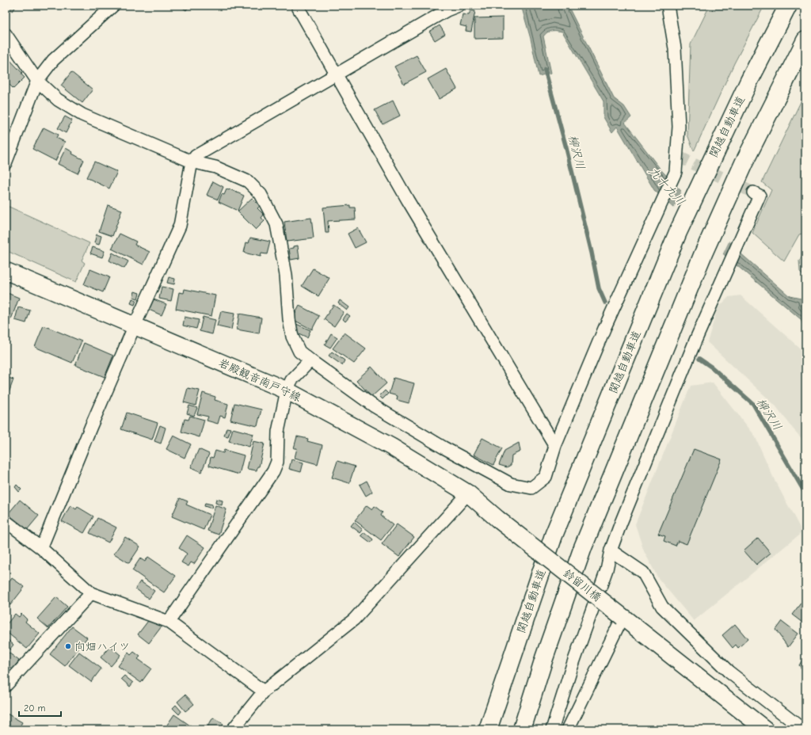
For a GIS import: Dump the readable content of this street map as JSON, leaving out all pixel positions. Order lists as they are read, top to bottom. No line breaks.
{"streets":{"highway":["関越自動車道"],"main road":["岩殿観音南戸守線","鈴留川橋"]},"crossings":[["岩殿観音南戸守線","鈴留川橋"]],"water":["柳沢川","九十九川"],"places":["向畑ハイツ"],"scale_bar":"20 m"}
